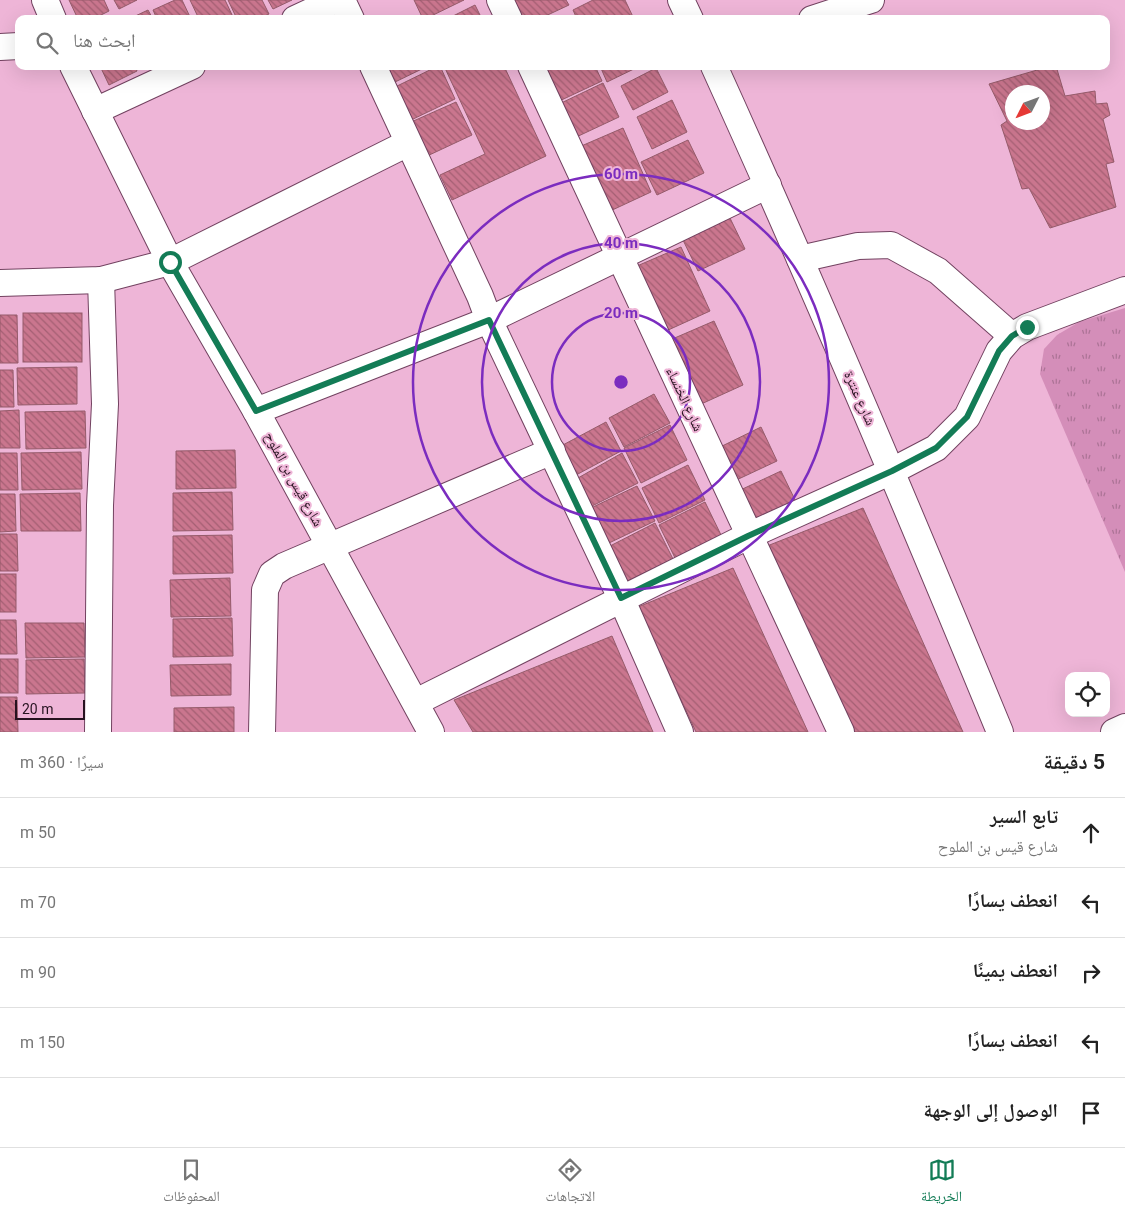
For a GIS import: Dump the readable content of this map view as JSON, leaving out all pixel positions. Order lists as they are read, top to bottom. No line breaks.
{"streets":{"street":["شارع عنترة","شارع الخنساء","شارع قيس بن الملوح"]},"scale_bar":"20 m","north":"bottom left","page":{"search":"ابحث هنا","scale":"20 m","heading":["5 دقيقة","سيرًا · 360 m"],"list":[["تابع السير","شارع قيس بن الملوح","50 m"],["انعطف يسارًا","70 m"],["انعطف يمينًا","90 m"],["انعطف يسارًا","150 m"],"الوصول إلى الوجهة"],"nav":["الخريطة","الاتجاهات","المحفوظات"]},"rings":["60 m","40 m","20 m"]}
